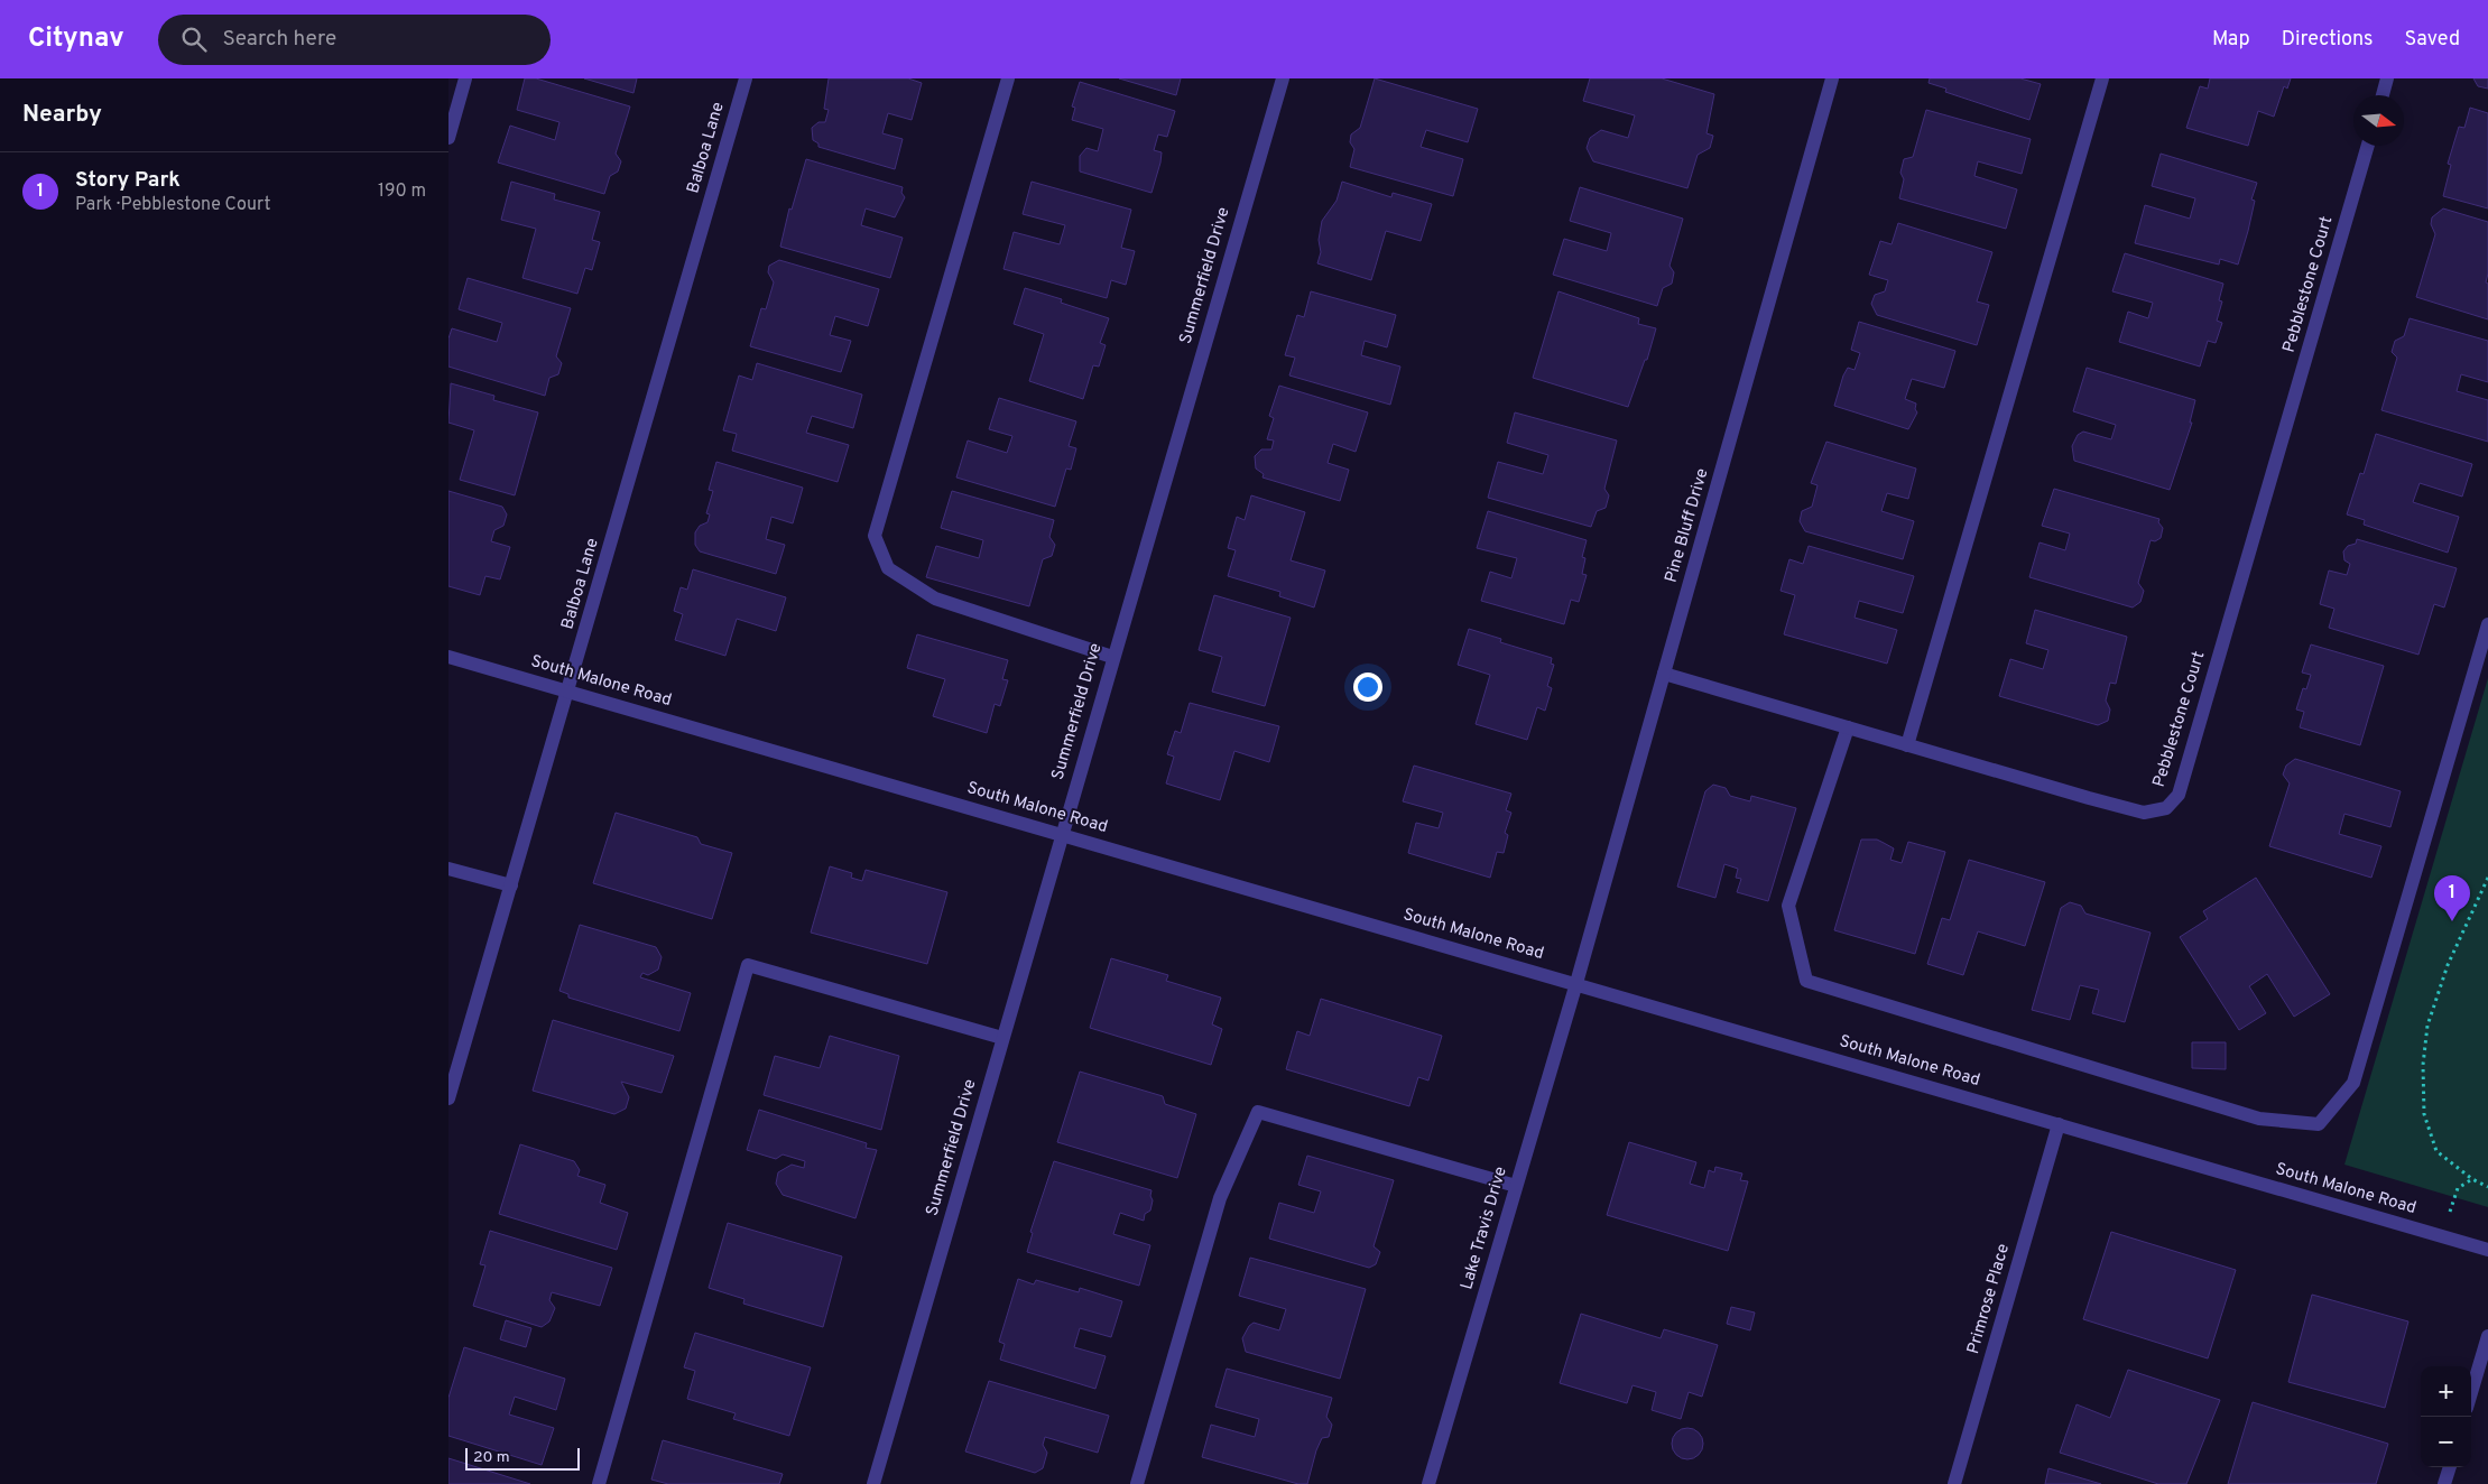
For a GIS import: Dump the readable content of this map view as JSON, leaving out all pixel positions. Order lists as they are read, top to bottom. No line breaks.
{"streets":{"street":["Balboa Lane","Summerfield Drive","Pebblestone Court","Pine Bluff Drive","South Malone Road","Lake Travis Drive","Primrose Place"]},"crossings":[["Balboa Lane","South Malone Road"],["Summerfield Drive","South Malone Road"],["Pebblestone Court","Pine Bluff Drive"],["Pine Bluff Drive","South Malone Road"],["Pine Bluff Drive","Lake Travis Drive"],["South Malone Road","Lake Travis Drive"],["South Malone Road","Primrose Place"]],"scale_bar":"20 m","north":"right","page":{"header":"Citynav","search":"Search here","nav":["Map","Directions","Saved"],"heading":"Nearby","list":[{"mark":"1","name":"Story Park","note":"Park · Pebblestone Court","value":"190 m"}],"pins":"1","map_buttons":["+","−"],"scale":"20 m"}}
